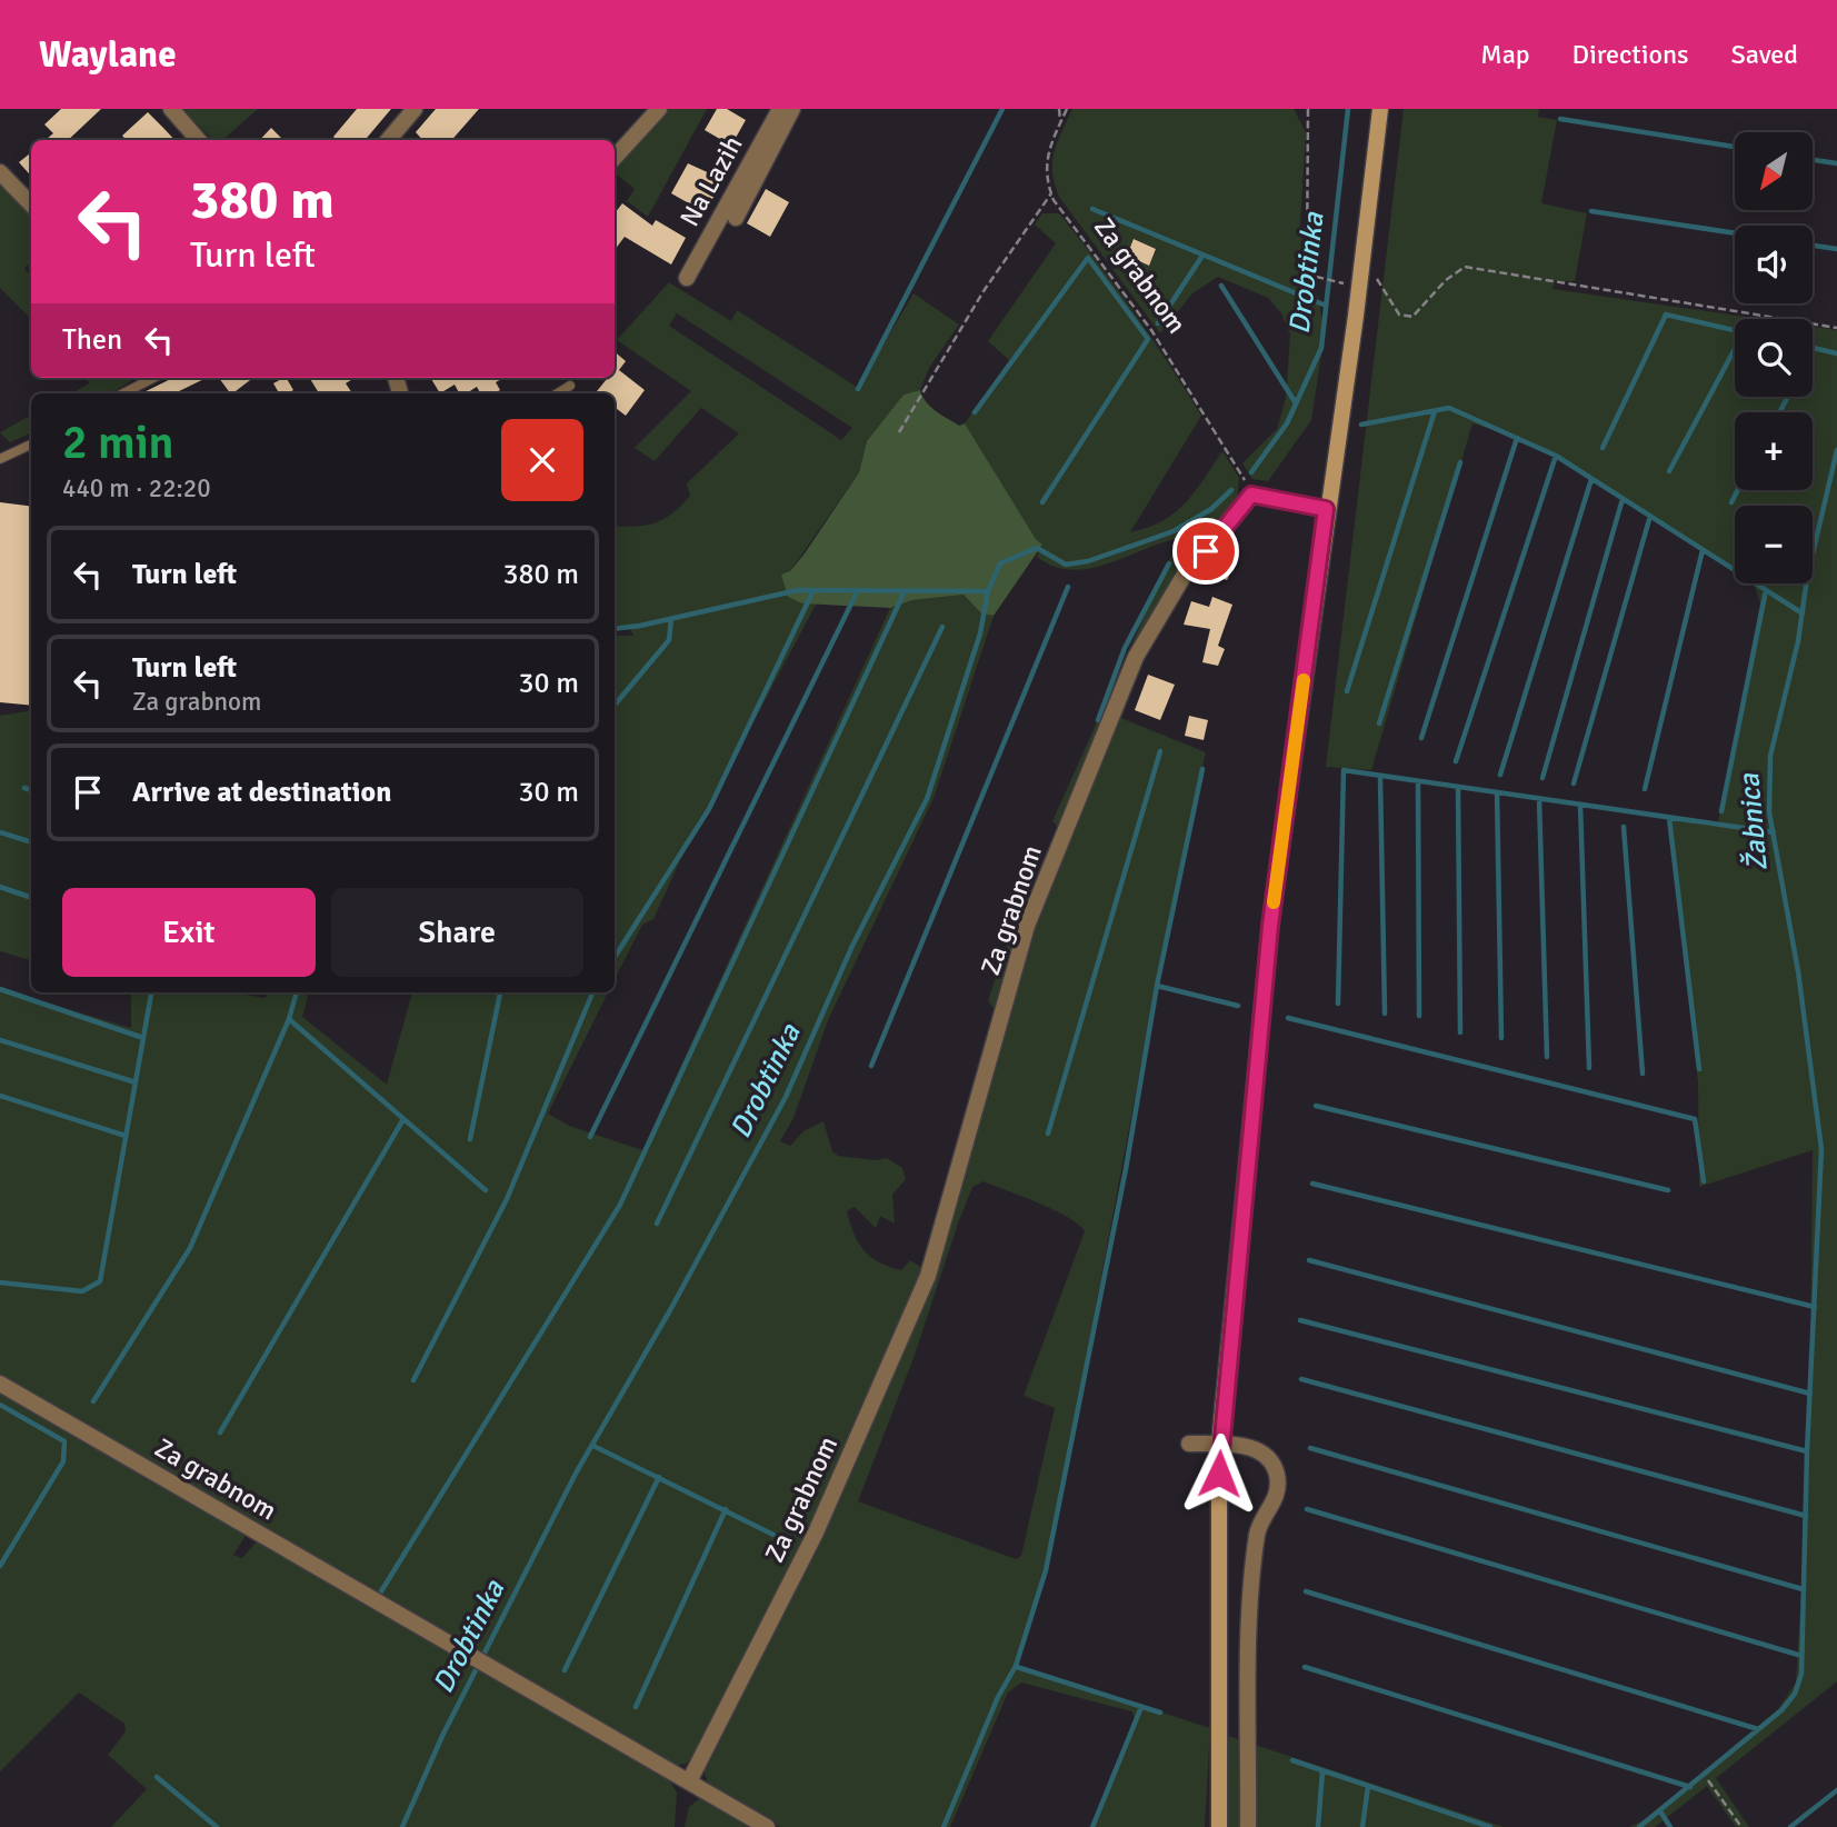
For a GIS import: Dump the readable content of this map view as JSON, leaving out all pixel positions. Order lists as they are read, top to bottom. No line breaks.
{"streets":{"street":["Na Lazih","Za grabnom"]},"water":["Drobtinka","Žabnica"],"north":"bottom left","page":{"header":"Waylane","nav":["Map","Directions","Saved"],"map_buttons":["+","−"],"turn":["380 m","Turn left"],"then":"Then","heading":["2 min","440 m · 22:20"],"list":[{"name":"Turn left","value":"380 m"},{"name":"Turn left","note":"Za grabnom","value":"30 m"},{"name":"Arrive at destination","value":"30 m"}],"buttons":["Exit","Share"]}}
